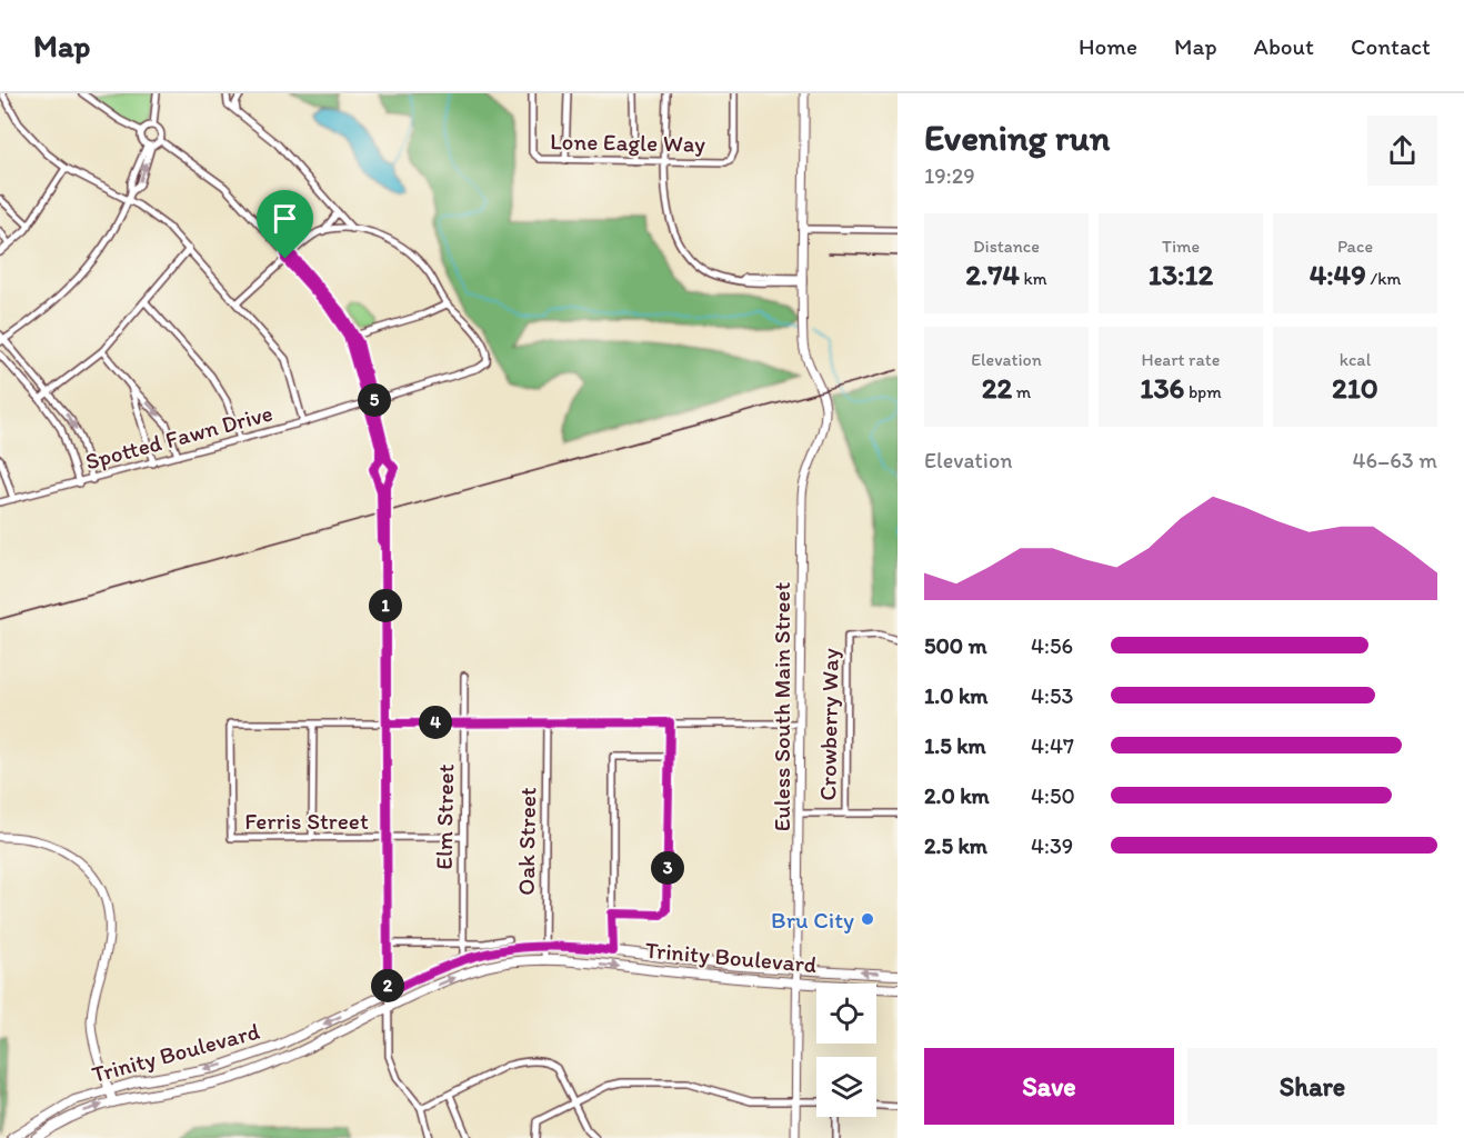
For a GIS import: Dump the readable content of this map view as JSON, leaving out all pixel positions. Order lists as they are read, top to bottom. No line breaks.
{"streets":{"main road":["Trinity Boulevard"],"street":["Lone Eagle Way","Spotted Fawn Drive","Euless South Main Street","Crowberry Way","Elm Street","Ferris Street","Oak Street"]},"crossings":[["Euless South Main Street","Trinity Boulevard"],["Elm Street","Ferris Street"],["Elm Street","Trinity Boulevard"],["Oak Street","Trinity Boulevard"]],"places":["Bru City"],"page":{"header":"Map","nav":["Home","Map","About","Contact"],"heading":["Evening run","19:29"],"stats":[["Distance","2.74 km"],["Time","13:12"],["Pace","4:49 /km"],["Elevation","22 m"],["Heart rate","136 bpm"],["kcal","210"]],"pins":["5","1","4","3","2"],"chart":["Elevation","46–63 m"],"list":[{"name":"500 m","note":"4:56"},{"name":"1.0 km","note":"4:53"},{"name":"1.5 km","note":"4:47"},{"name":"2.0 km","note":"4:50"},{"name":"2.5 km","note":"4:39"}],"buttons":["Save","Share"]}}
